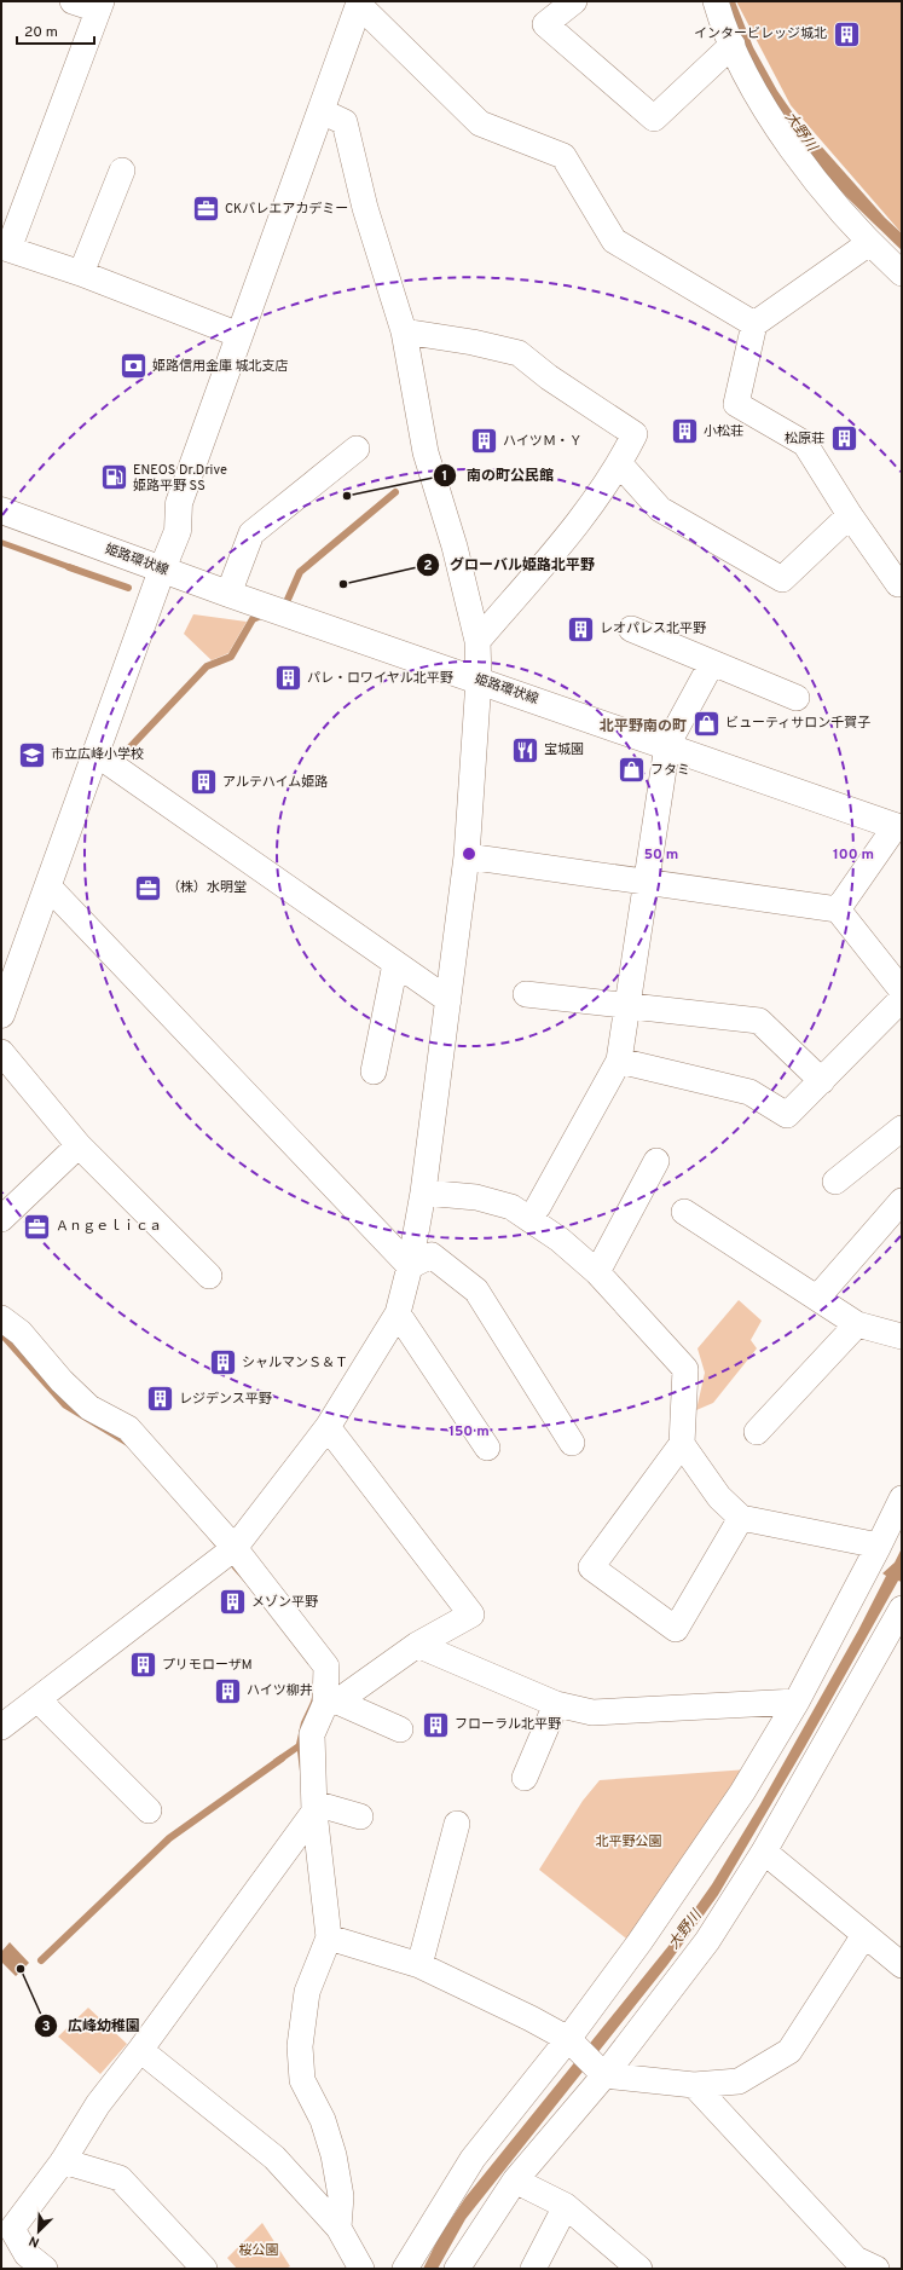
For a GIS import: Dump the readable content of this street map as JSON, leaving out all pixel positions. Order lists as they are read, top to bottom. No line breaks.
{"streets":{"street":["姫路環状線"]},"districts":["北平野南の町"],"water":["大野川"],"parks":["北平野公園","桜公園"],"places":{"building":["インタービレッジ城北","小松荘","松原荘","ハイツＭ・Ｙ","レオパレス北平野","パレ・ロワイヤル北平野","アルテハイム姫路","シャルマンＳ＆Ｔ","レジデンス平野","メゾン平野","プリモローザM","ハイツ柳井","フローラル北平野"],"office":["CKバレエアカデミー","（株）水明堂","Ａｎｇｅｌｉｃａ"],"bank":["姫路信用金庫 城北支店"],"fuel station":["ENEOS Dr.Drive 姫路平野 SS"],"other":["南の町公民館","グローバル姫路北平野","広峰幼稚園"],"shop":["ビューティサロン千賀子","フタミ"],"restaurant":["宝城園"],"school or university":["市立広峰小学校"]},"scale_bar":"20 m","north":"bottom left","rings":["50 m","100 m","150 m"]}
